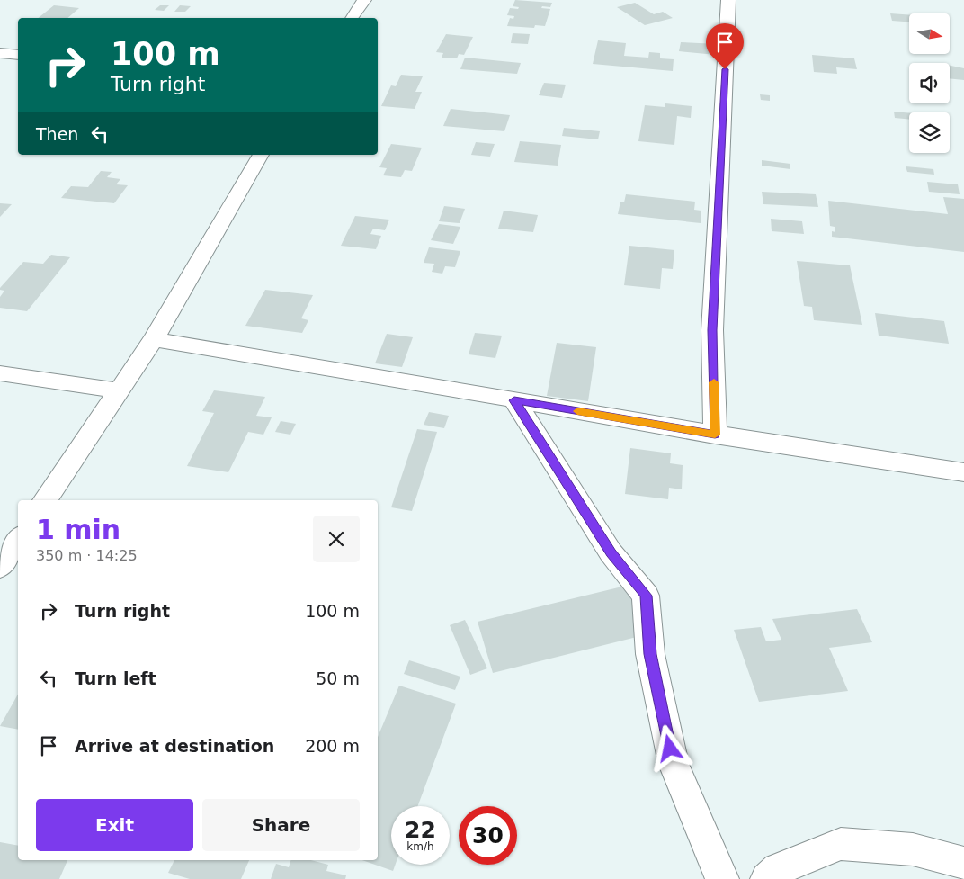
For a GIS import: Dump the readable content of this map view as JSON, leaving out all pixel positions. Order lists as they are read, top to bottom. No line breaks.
{"north":"right","page":{"turn":["100 m","Turn right"],"then":"Then","heading":["1 min","350 m · 14:25"],"list":[{"name":"Turn right","value":"100 m"},{"name":"Turn left","value":"50 m"},{"name":"Arrive at destination","value":"200 m"}],"buttons":["Exit","Share"],"speed":"22 km/h","limit":"30"}}
